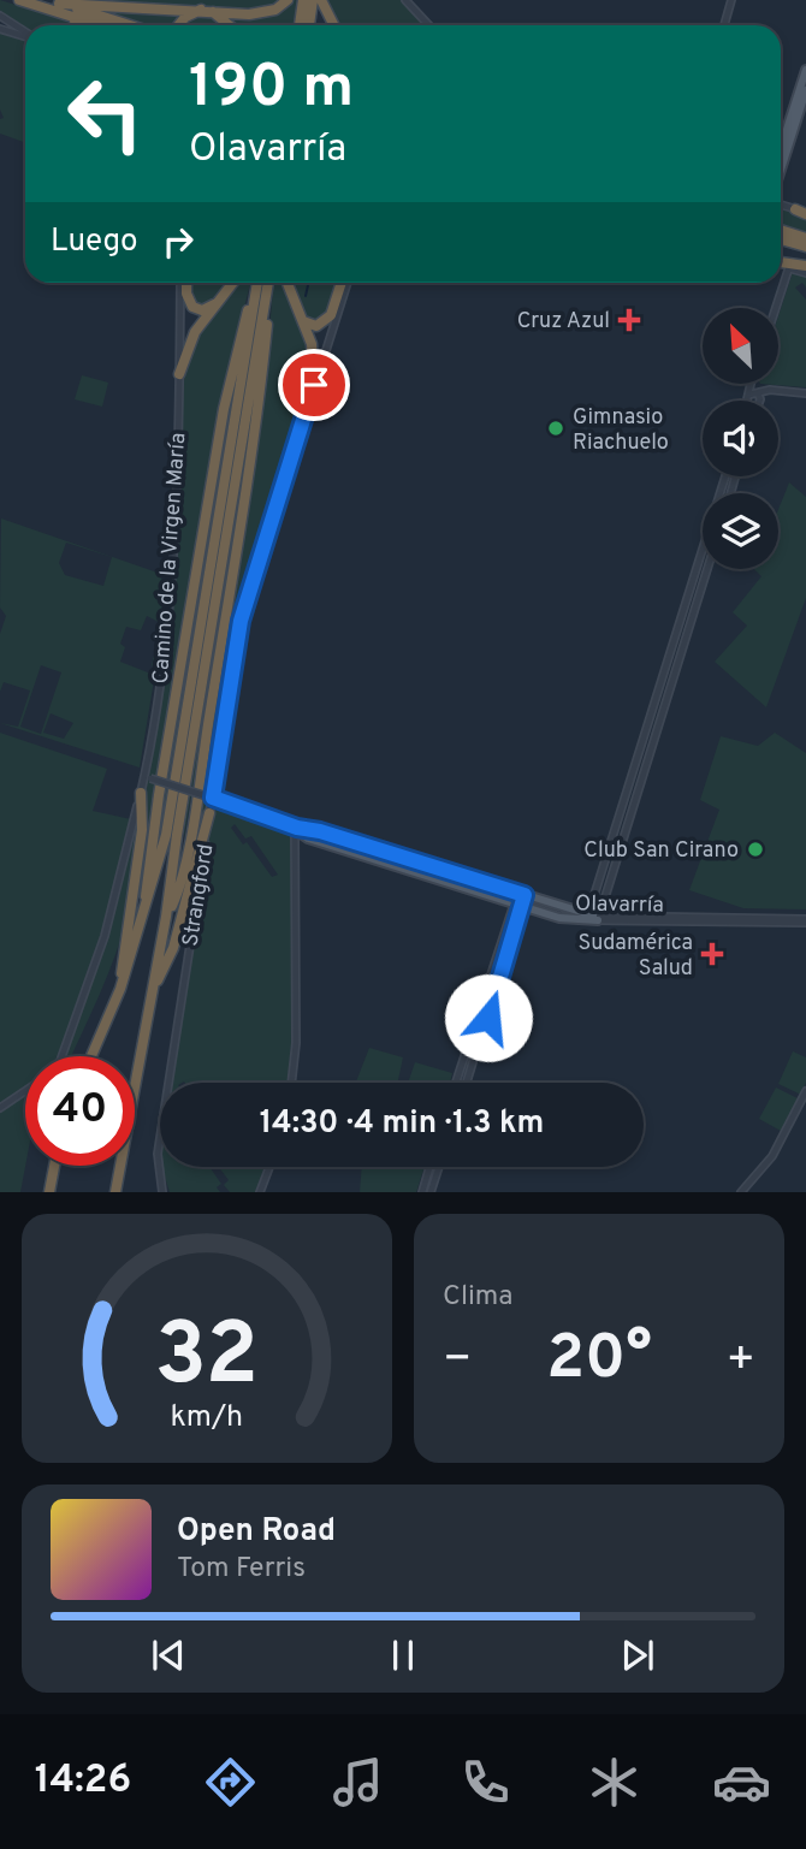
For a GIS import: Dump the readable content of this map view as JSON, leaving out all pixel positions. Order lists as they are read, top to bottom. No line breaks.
{"streets":{"main road":["Olavarría"],"street":["Camino de la Virgen María","Strangford"]},"crossings":[["Camino de la Virgen María","Olavarría"],["Strangford","Olavarría"]],"places":{"health":["Cruz Azul","Sudamérica Salud"],"other":["Gimnasio Riachuelo","Club San Cirano"]},"north":"top left","page":{"turn":["190 m","Olavarría"],"then":"Luego","limit":"40","trip":"14:30 · 4 min · 1.3 km","tile":"Clima","heat":["−","20°","+"],"song":["Open Road","Tom Ferris"],"tabs":"14:26","gauge":["32","km/h"]}}
